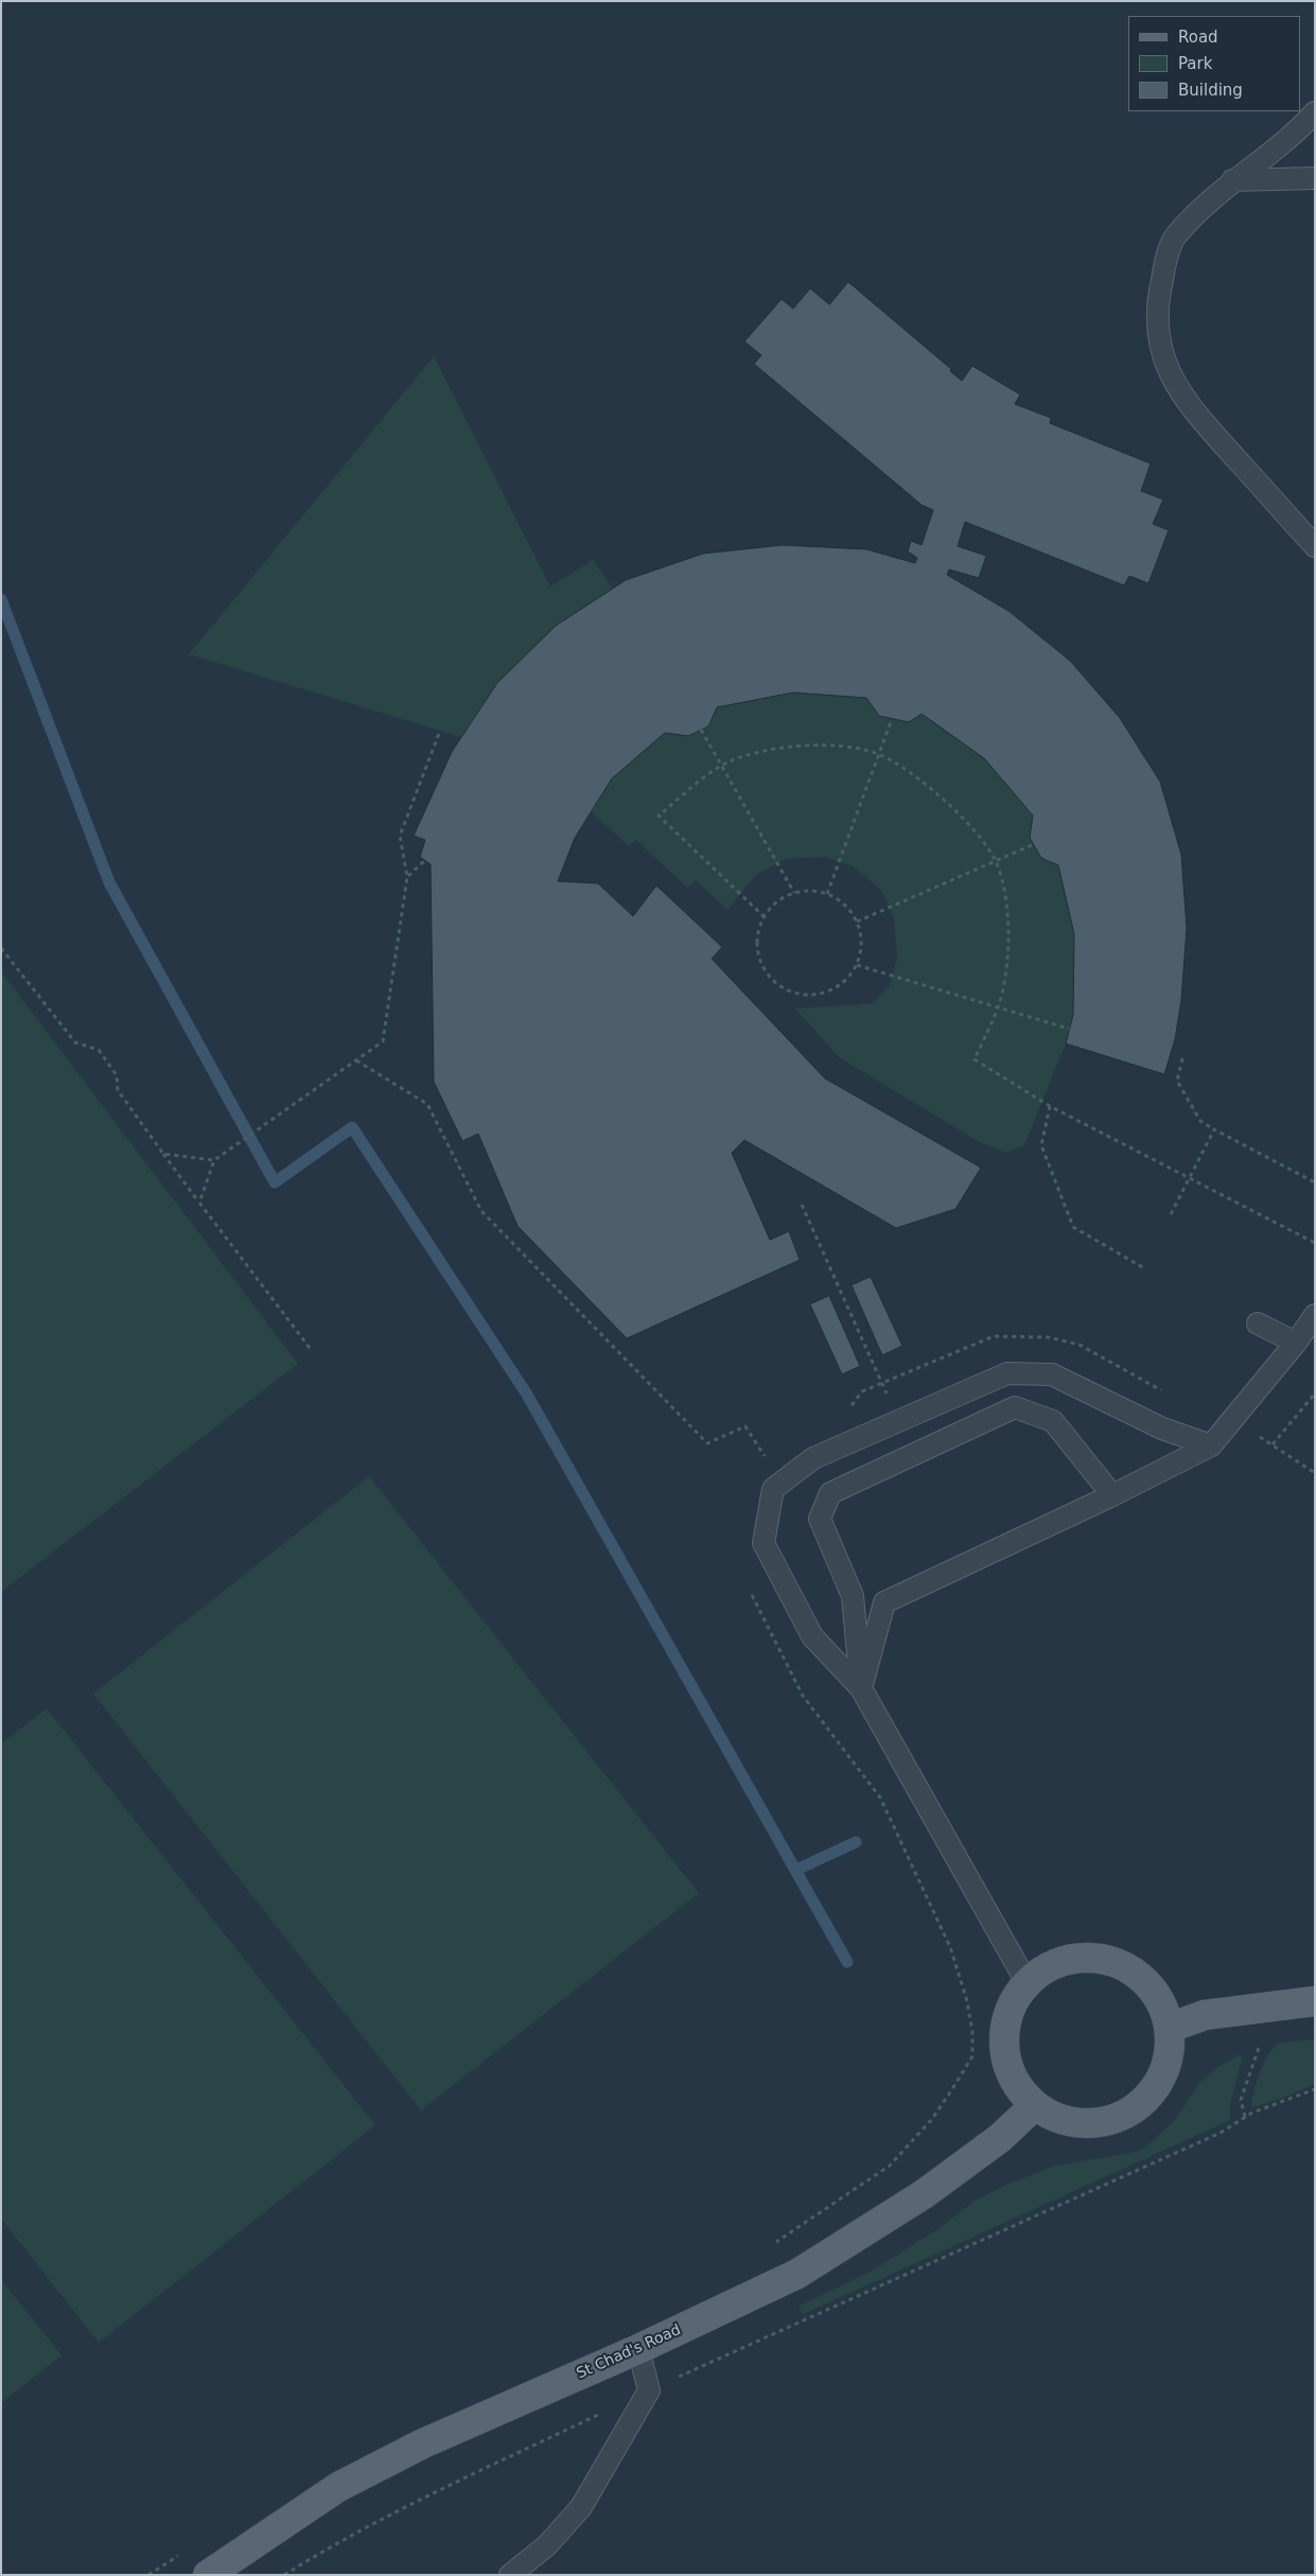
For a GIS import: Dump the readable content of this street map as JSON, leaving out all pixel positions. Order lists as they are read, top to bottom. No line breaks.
{"streets":{"main road":["St Chad's Road"]},"legend":["Road","Park","Building"]}
